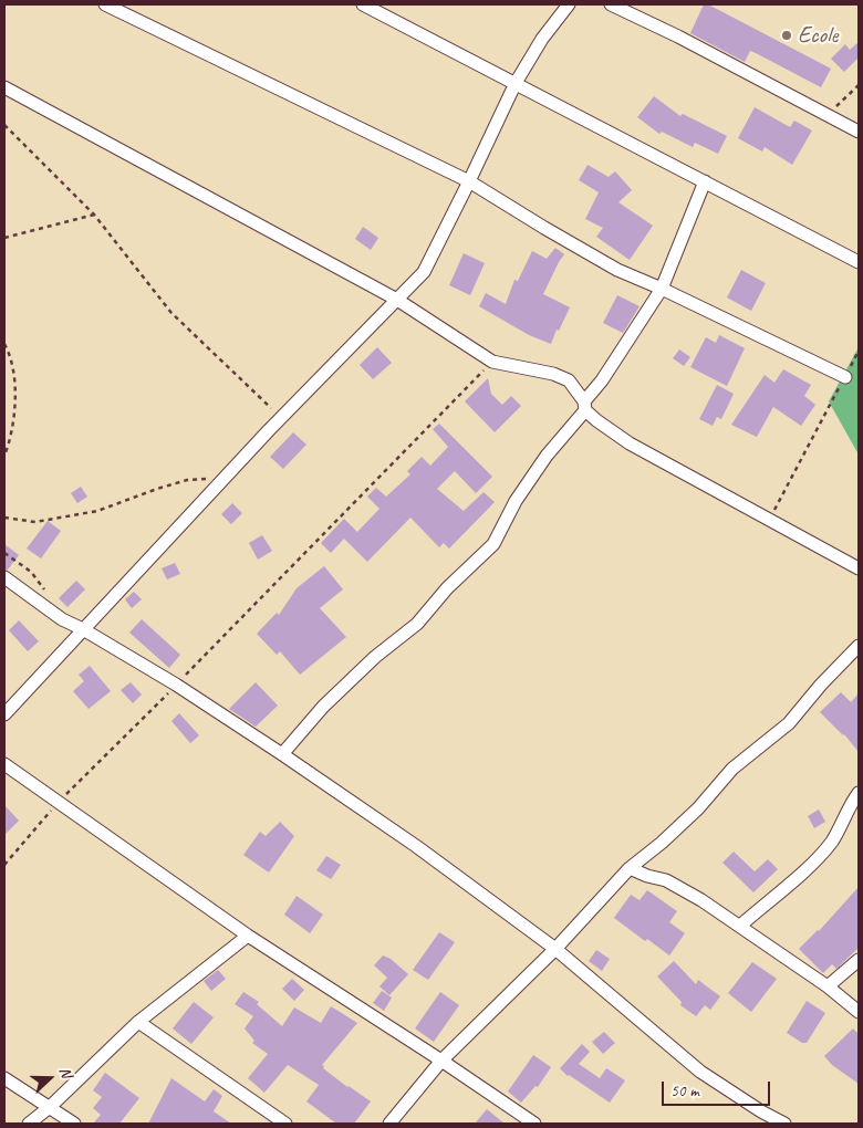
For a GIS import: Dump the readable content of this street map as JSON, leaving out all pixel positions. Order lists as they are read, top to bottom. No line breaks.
{"places":["Ecole"],"scale_bar":"50 m","north":"right"}
